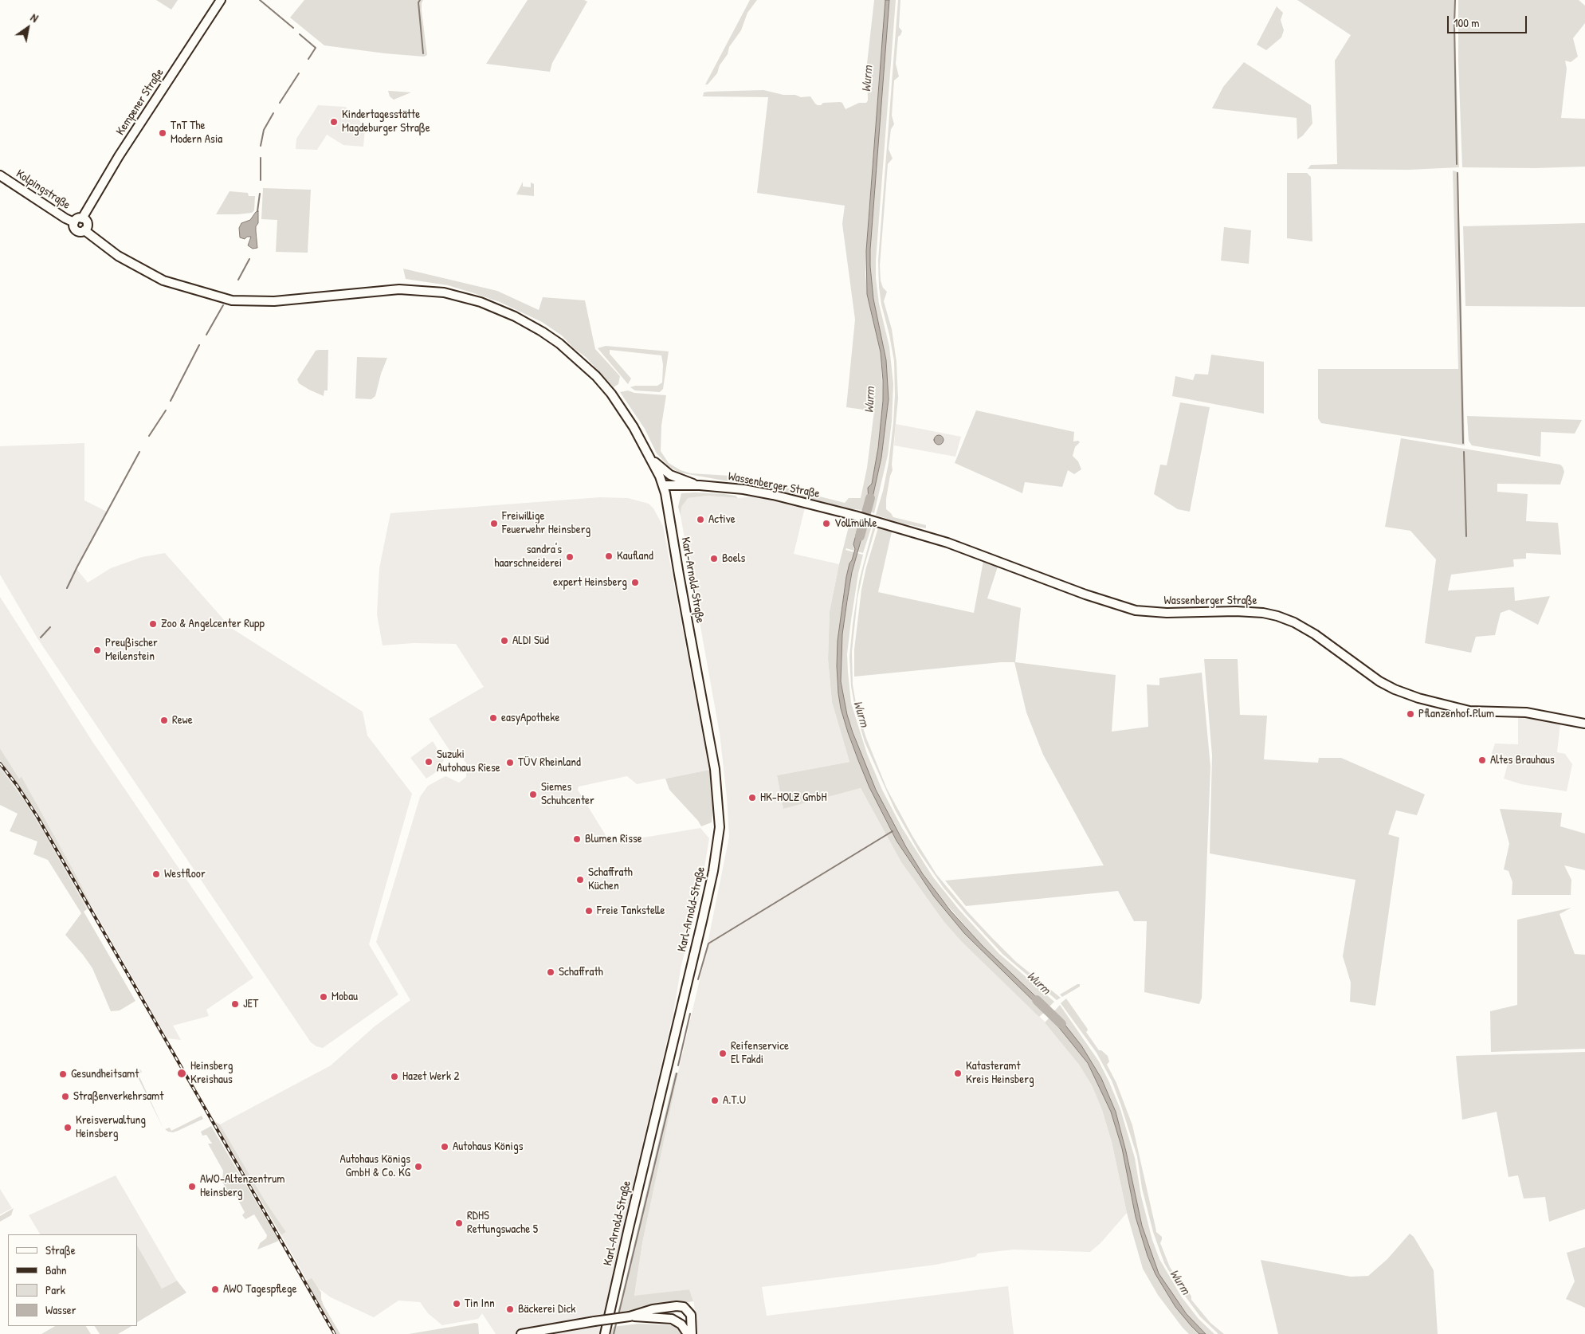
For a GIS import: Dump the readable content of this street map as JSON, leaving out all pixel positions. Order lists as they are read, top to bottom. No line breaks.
{"streets":{"main road":["Kempener Straße","Kolpingstraße","Wassenberger Straße","Karl-Arnold-Straße"]},"crossings":[["Kempener Straße","Kolpingstraße"],["Wassenberger Straße","Karl-Arnold-Straße"]],"water":["Wurm"],"places":["Kindertagesstätte Magdeburger Straße","TnT The Modern Asia","Active","Freiwillige Feuerwehr Heinsberg","Vollmühle","Kaufland","sandra's haarschneiderei","Boels","expert Heinsberg","Zoo & Angelcenter Rupp","ALDI Süd","Preußischer Meilenstein","Pflanzenhof Plum","easyApotheke","Rewe","Altes Brauhaus","Suzuki Autohaus Riese","TÜV Rheinland","Siemes Schuhcenter","HK-HOLZ GmbH","Blumen Risse","Westfloor","Schaffrath Küchen","Freie Tankstelle","Schaffrath","Mobau","JET","Reifenservice El Fakdi","Heinsberg Kreishaus","Katasteramt Kreis Heinsberg","Gesundheitsamt","Hazet Werk 2","Straßenverkehrsamt","A.T.U","Kreisverwaltung Heinsberg","Autohaus Königs","Autohaus Königs GmbH & Co. KG","AWO-Altenzentrum Heinsberg","RDHS Rettungswache 5","AWO Tagespflege","Tin Inn","Bäckerei Dick"],"legend":["Straße","Bahn","Park","Wasser"],"scale_bar":"100 m","north":"top right"}
